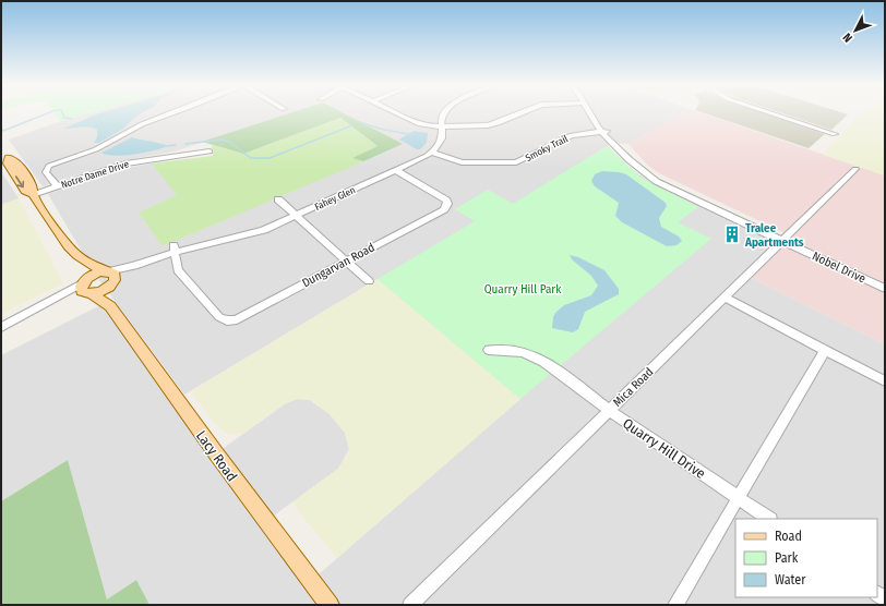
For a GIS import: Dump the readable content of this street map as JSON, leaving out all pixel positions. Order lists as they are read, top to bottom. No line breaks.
{"streets":{"main road":["Lacy Road"],"street":["Smoky Trail","Notre Dame Drive","Fahey Glen","Dungarvan Road","Nobel Drive","Mica Road","Quarry Hill Drive"]},"crossings":[["Smoky Trail","Fahey Glen"],["Smoky Trail","Nobel Drive"],["Fahey Glen","Dungarvan Road"],["Nobel Drive","Mica Road"],["Mica Road","Quarry Hill Drive"]],"parks":["Quarry Hill Park"],"places":{"building":["Tralee Apartments"]},"legend":["Road","Park","Water"],"north":"bottom left"}
